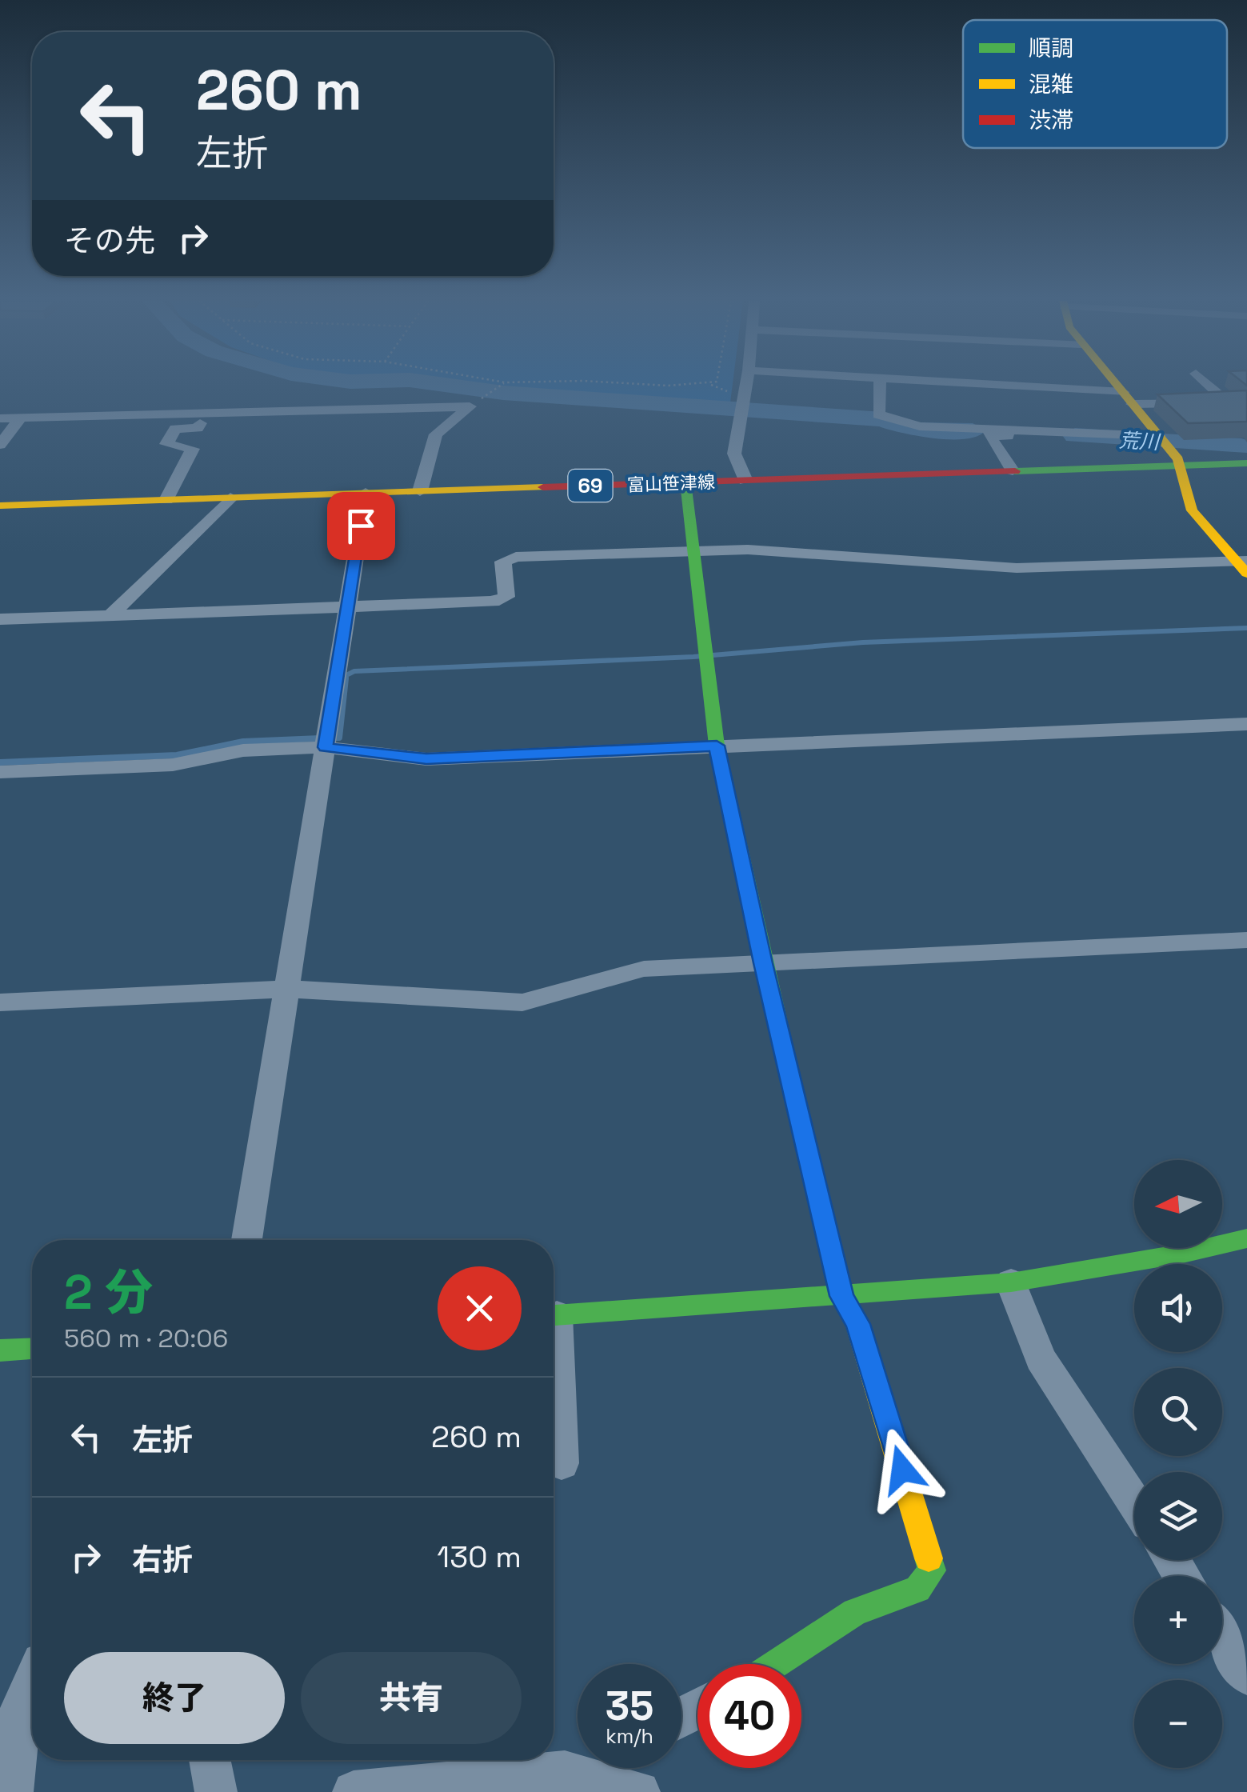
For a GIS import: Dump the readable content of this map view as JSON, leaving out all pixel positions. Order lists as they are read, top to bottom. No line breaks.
{"streets":{"street":["富山笹津線","69"]},"water":["荒川"],"legend":["順調","混雑","渋滞"],"north":"left","page":{"turn":["260 m","左折"],"then":"その先","map_buttons":["+","−"],"heading":["2 分","560 m · 20:06"],"list":[{"name":"左折","value":"260 m"},{"name":"右折","value":"130 m"}],"buttons":["終了","共有"],"speed":"35 km/h","limit":"40"}}
